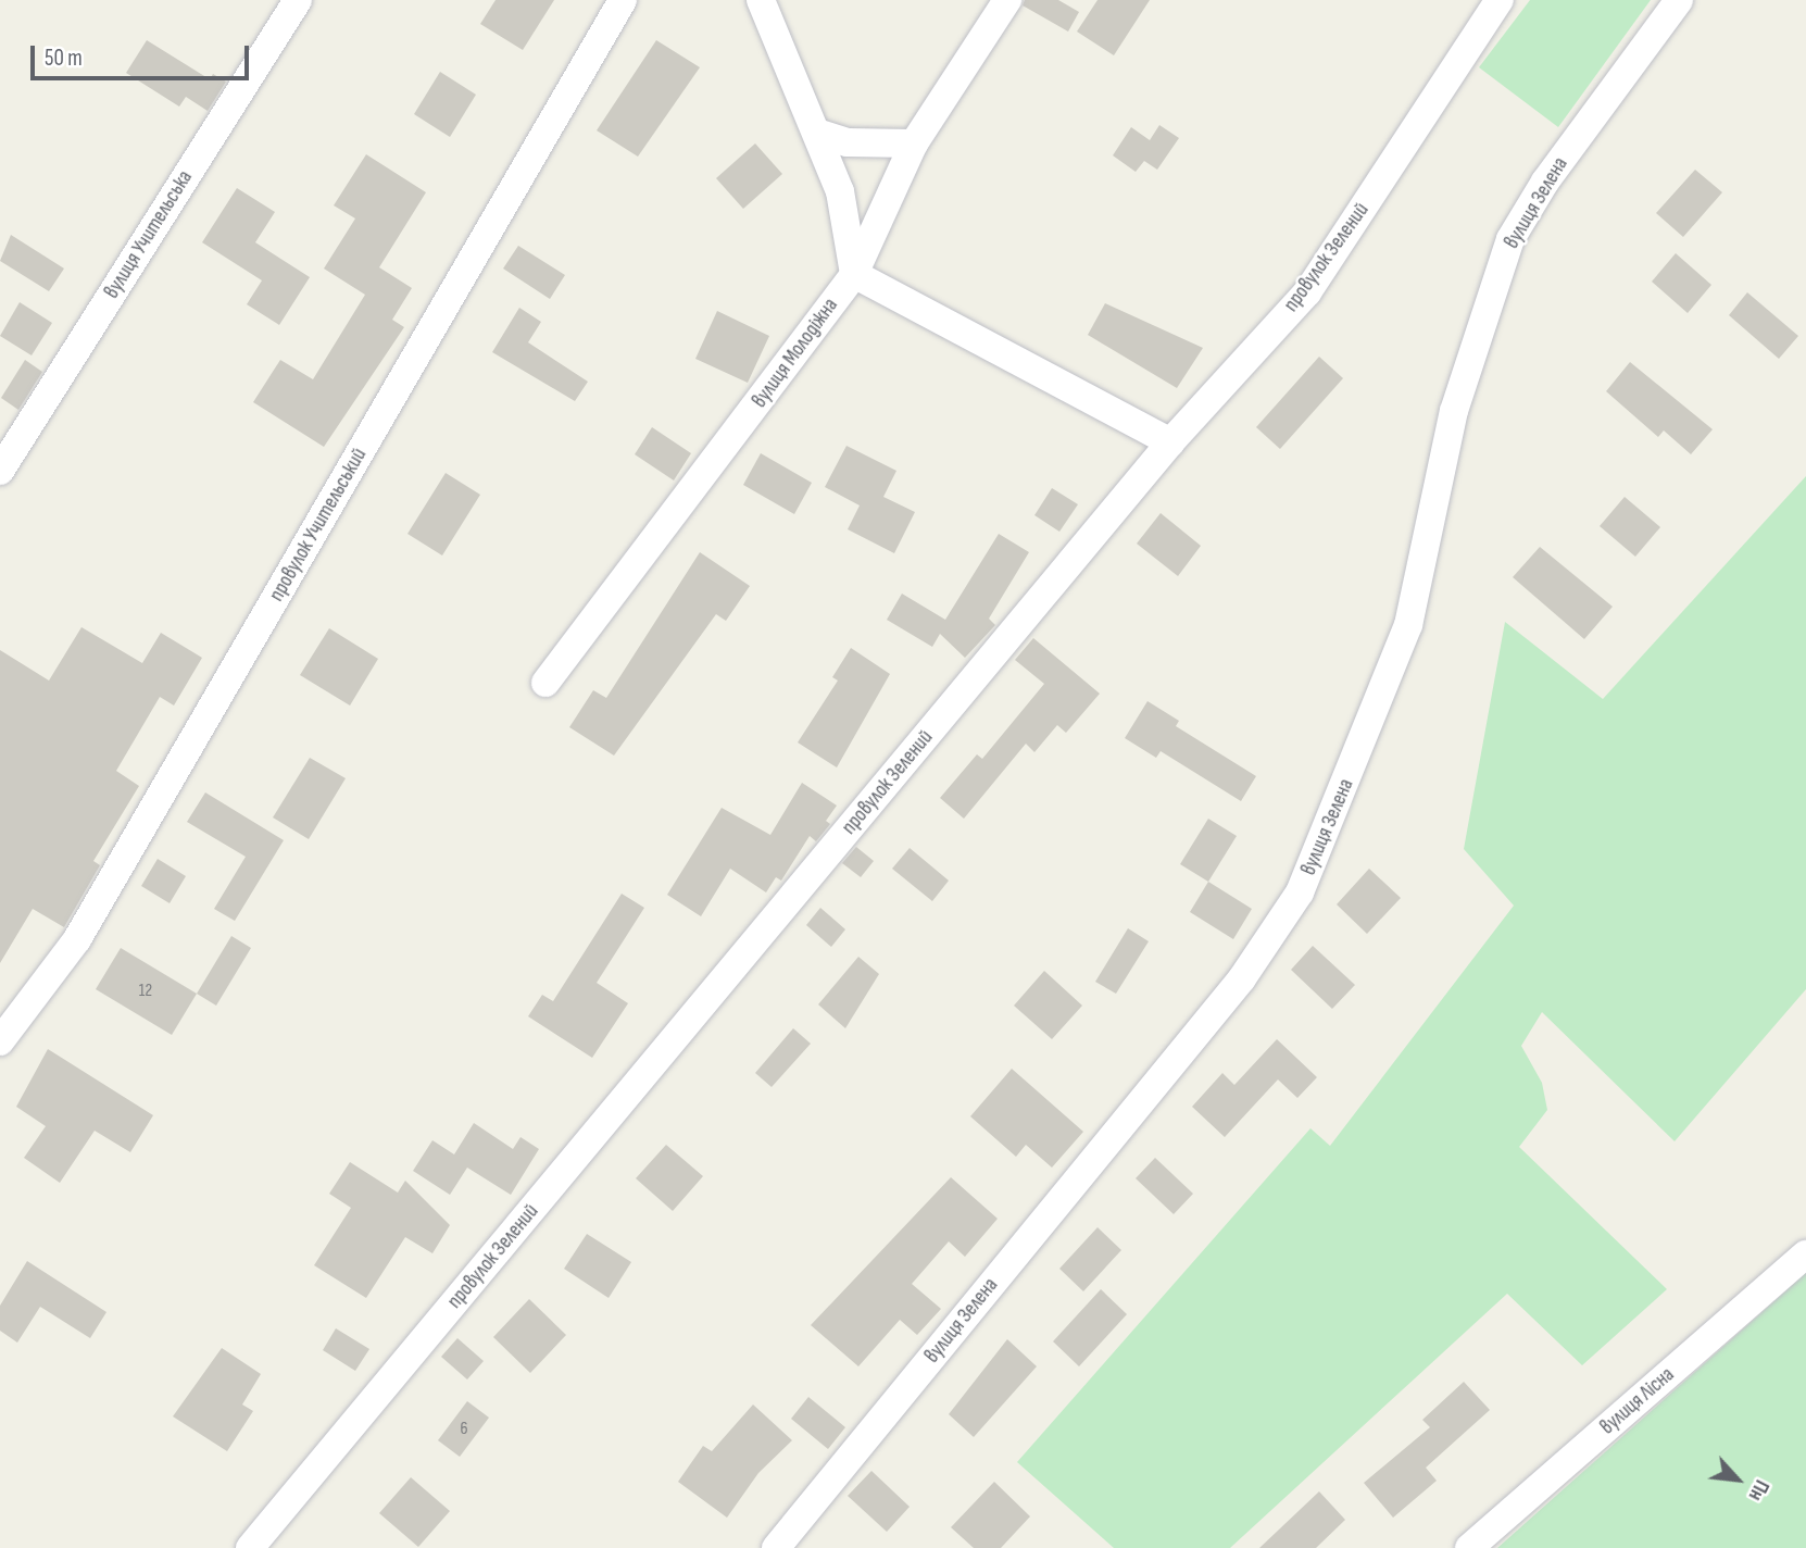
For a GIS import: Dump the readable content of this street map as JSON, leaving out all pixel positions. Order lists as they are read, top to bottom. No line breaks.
{"streets":{"street":["вулиця Зелена","вулиця Учительська","провулок Зелений","вулиця Молодіжна","провулок Учительський","вулиця Лісна"]},"house_numbers":["12","6"],"scale_bar":"50 m","north":"bottom right"}
